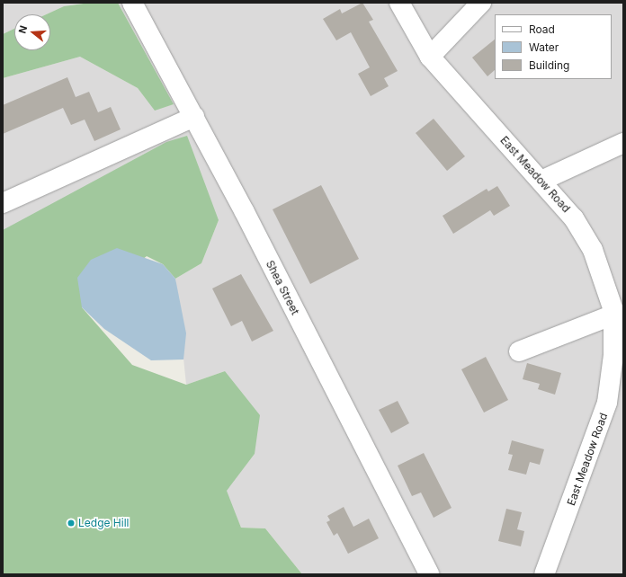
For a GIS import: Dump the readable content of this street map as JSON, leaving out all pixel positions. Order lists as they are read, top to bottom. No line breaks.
{"streets":{"street":["East Meadow Road","Shea Street"]},"places":["Ledge Hill"],"legend":["Road","Water","Building"],"north":"left"}
